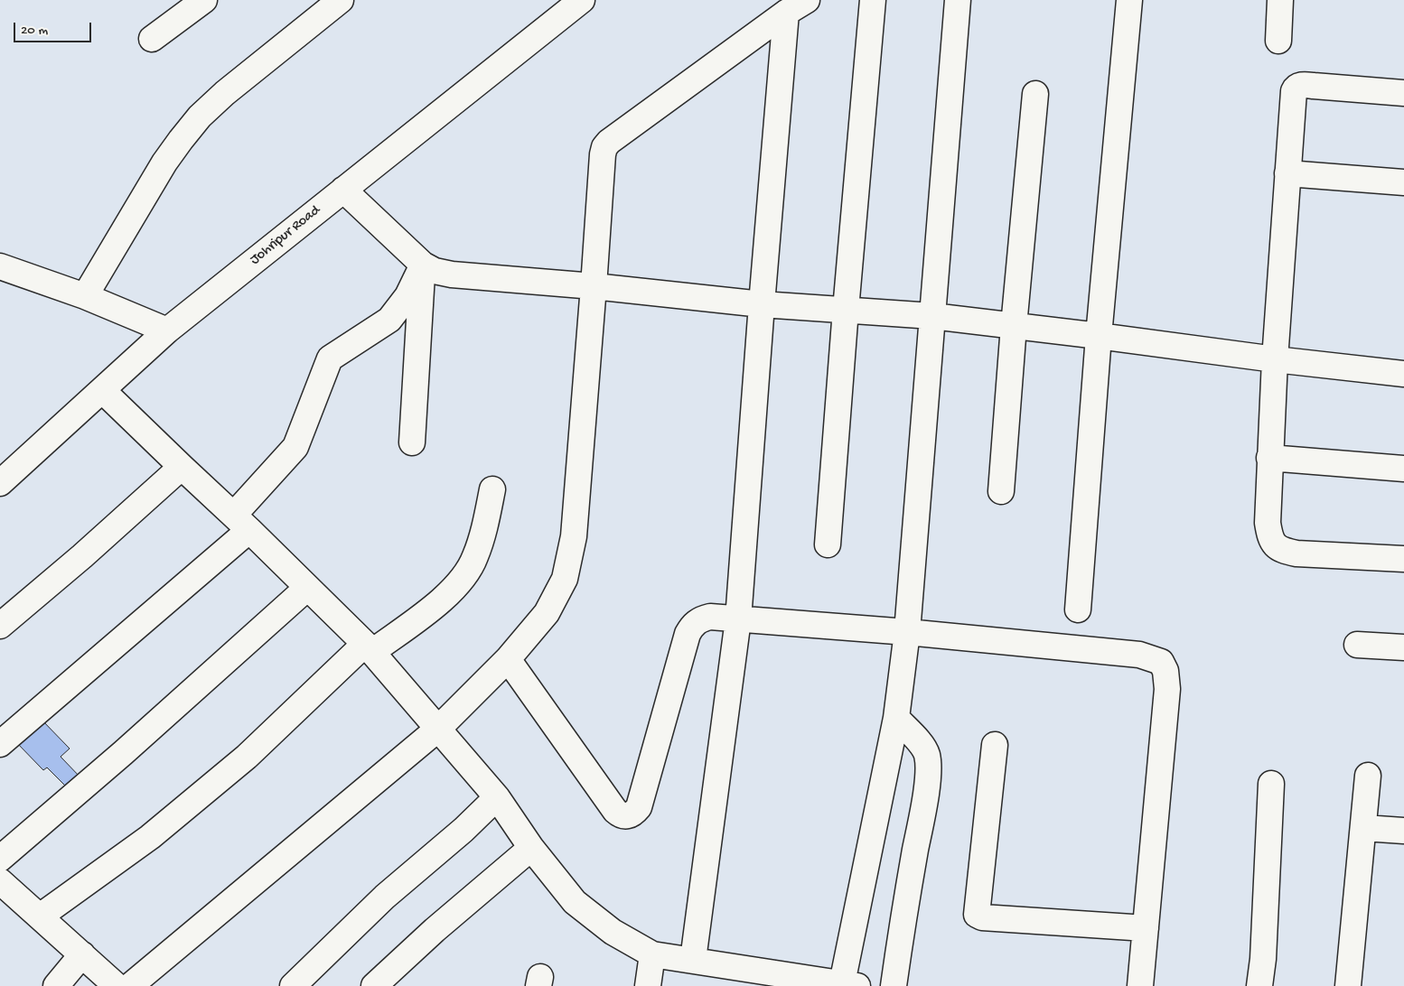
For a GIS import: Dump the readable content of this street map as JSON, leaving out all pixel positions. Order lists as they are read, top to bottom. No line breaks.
{"streets":{"street":["Johripur Road"]},"scale_bar":"20 m"}
